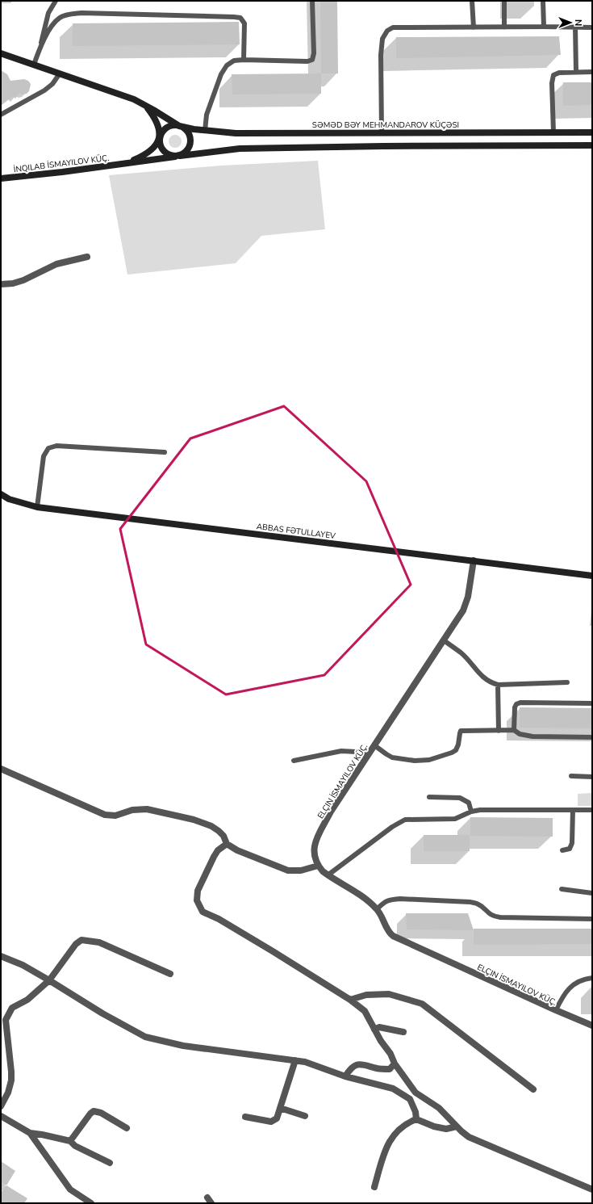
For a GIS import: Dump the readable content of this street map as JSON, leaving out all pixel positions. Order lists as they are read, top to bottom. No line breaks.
{"streets":{"main road":["SƏMƏD BƏY MEHMANDAROV KÜÇƏSI","ABBAS FƏTULLAYEV"]},"north":"right"}
